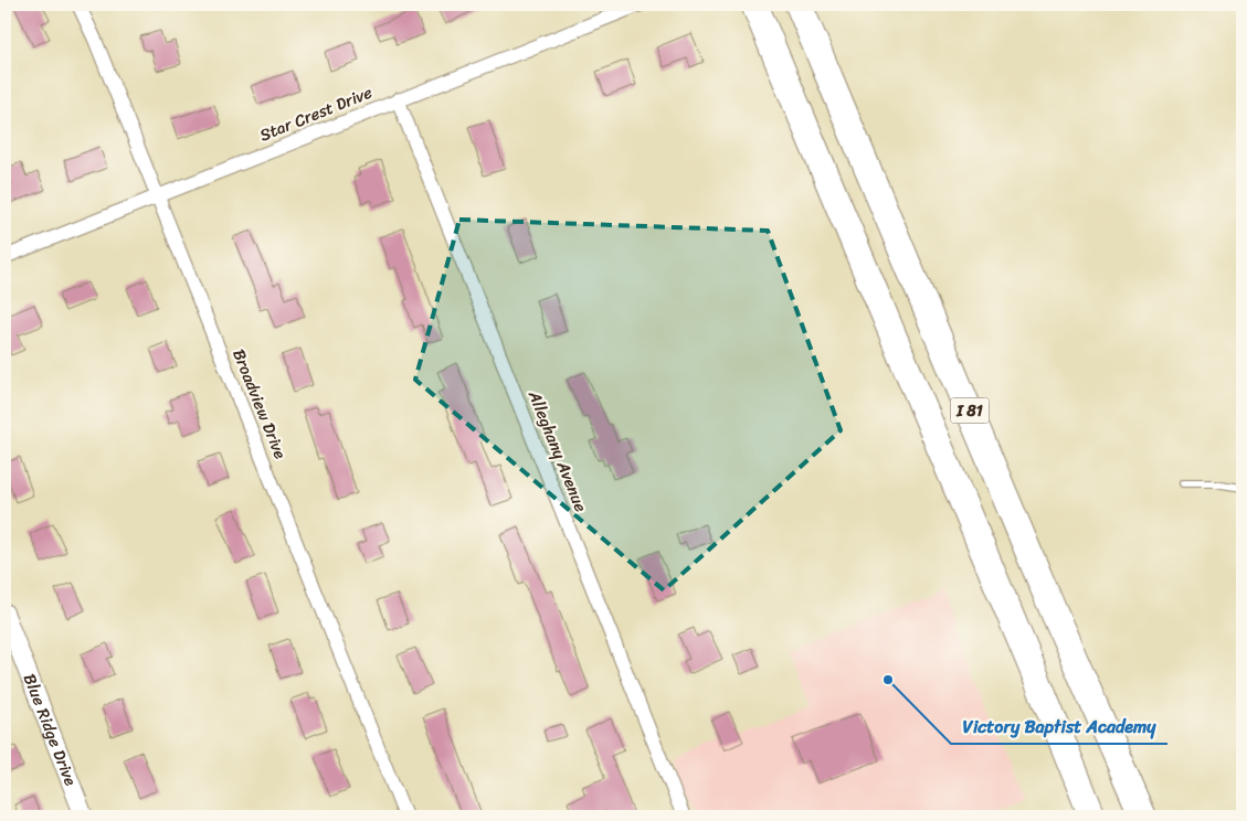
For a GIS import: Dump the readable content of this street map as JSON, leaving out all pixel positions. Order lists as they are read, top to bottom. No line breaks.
{"streets":{"highway":["I 81"],"street":["Star Crest Drive","Broadview Drive","Alleghany Avenue","Blue Ridge Drive"]},"crossings":[["Star Crest Drive","Broadview Drive"],["Star Crest Drive","Alleghany Avenue"]],"places":["Victory Baptist Academy"]}
